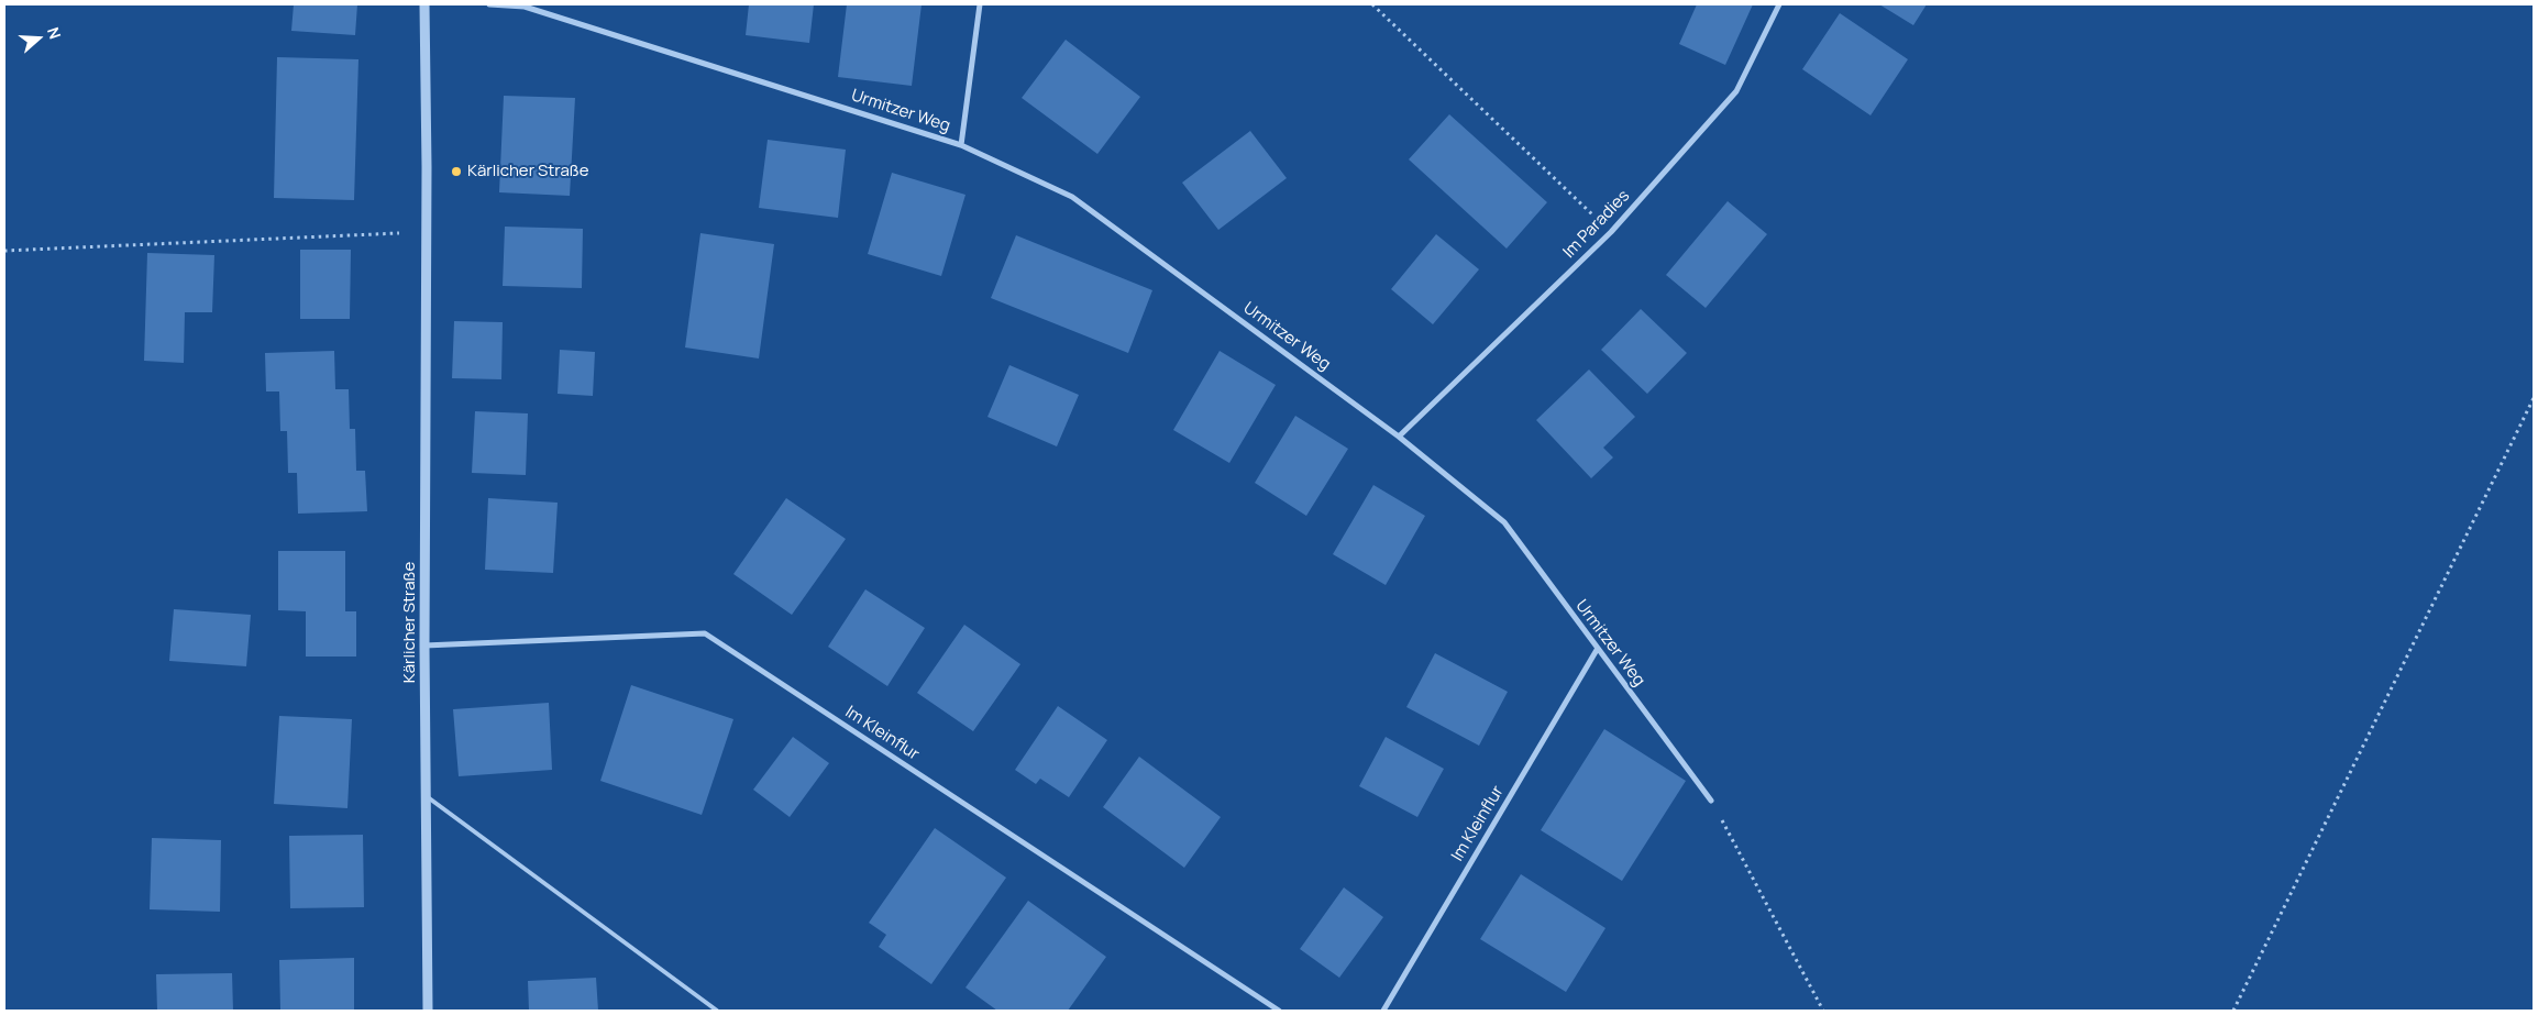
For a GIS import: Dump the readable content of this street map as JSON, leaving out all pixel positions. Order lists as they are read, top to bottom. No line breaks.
{"streets":{"street":["Urmitzer Weg","Im Paradies","Kärlicher Straße","Im Kleinflur"]},"crossings":[["Urmitzer Weg","Im Paradies"],["Urmitzer Weg","Im Kleinflur"],["Kärlicher Straße","Im Kleinflur"]],"places":["Kärlicher Straße"],"north":"right"}
